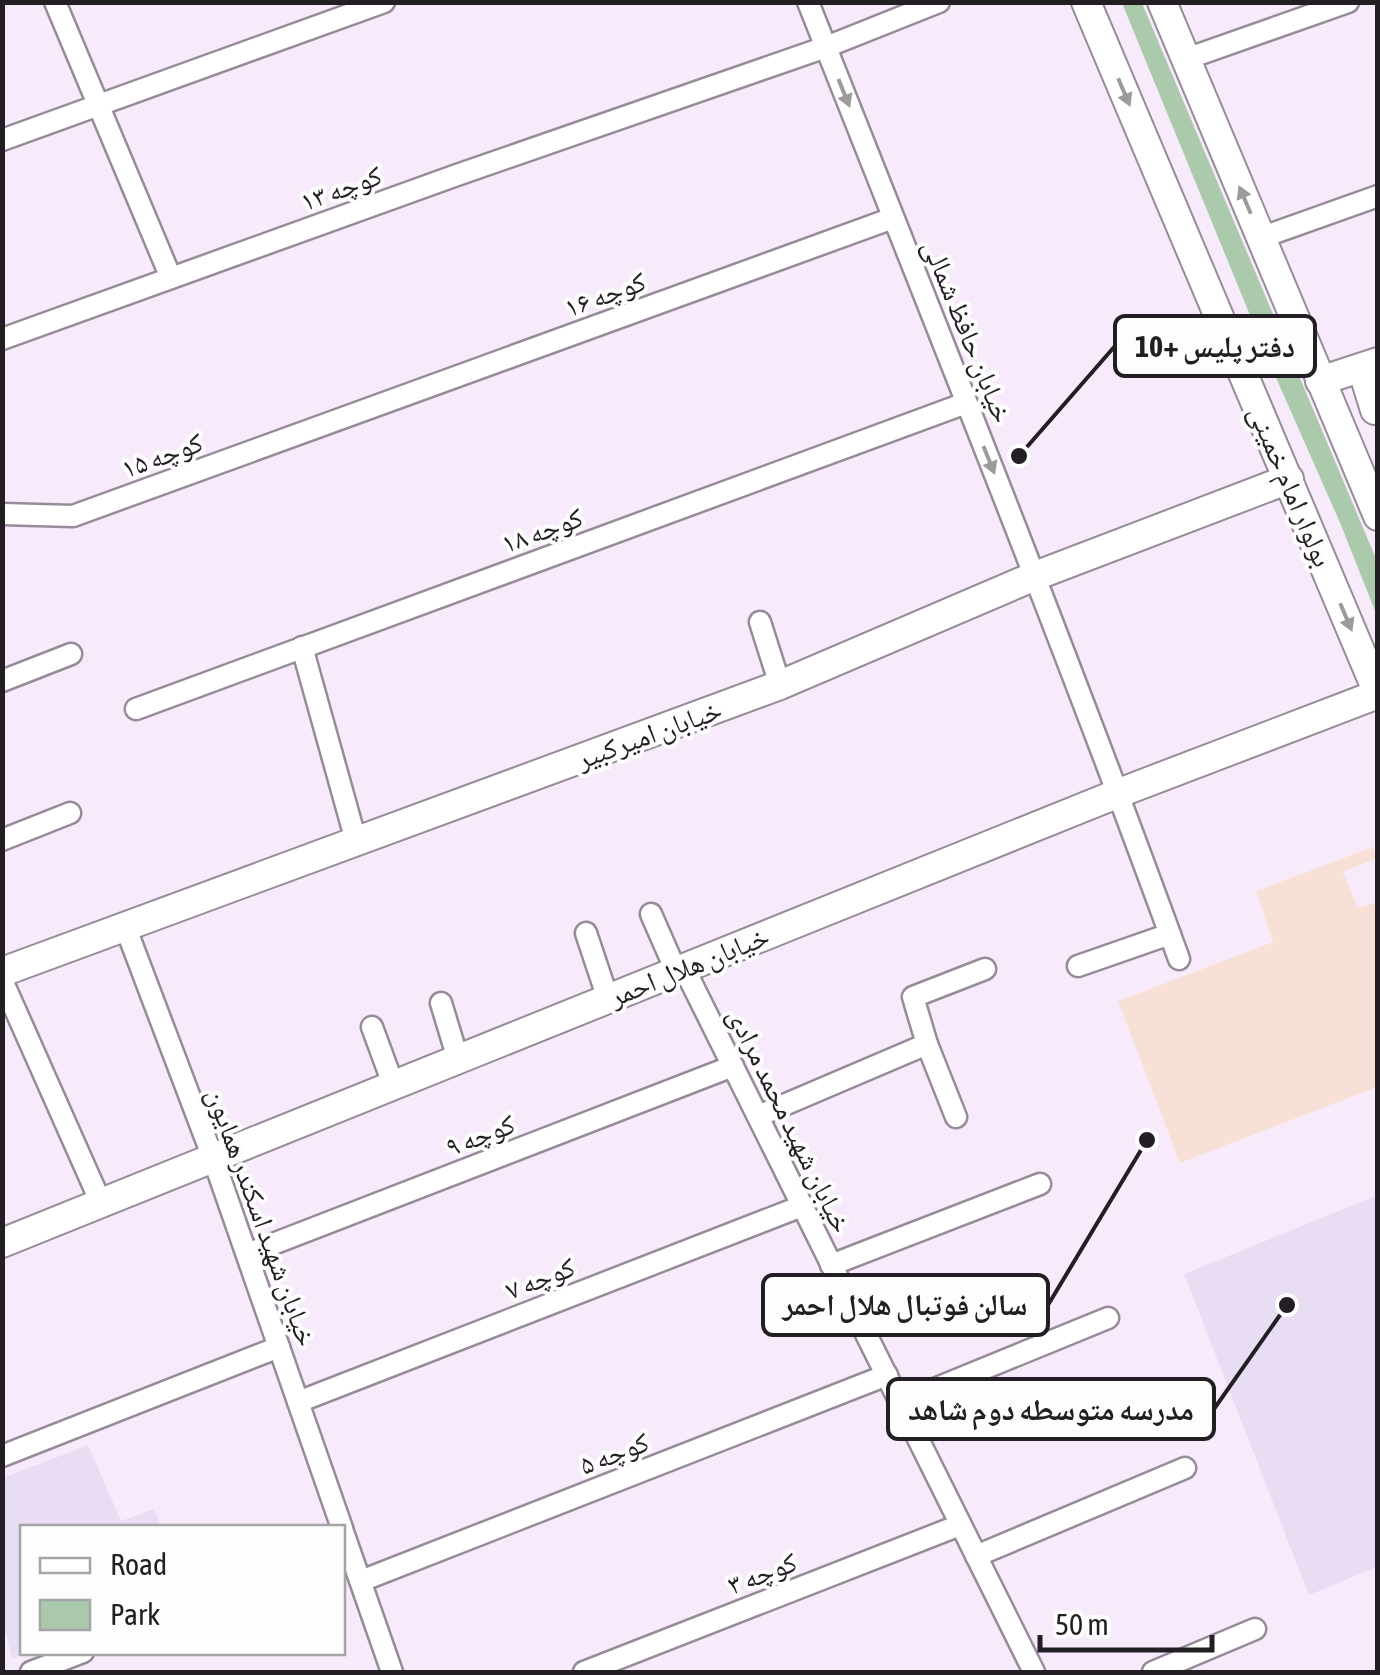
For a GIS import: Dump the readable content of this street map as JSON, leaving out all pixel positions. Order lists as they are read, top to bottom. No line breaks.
{"streets":{"street":["کوچه ۱۳","کوچه ۱۶","خیابان حافظ شمالی","کوچه ۱۵","بولوار امام خمینی","کوچه ۱۸","خیابان امیرکبیر","خیابان هلال احمر","خیابان شهید محمد مرادی","کوچه ۹","خیابان شهید اسکندر همایون","کوچه ۷","کوچه ۵","کوچه ۳"]},"crossings":[["کوچه ۱۳","خیابان حافظ شمالی"],["کوچه ۱۶","خیابان حافظ شمالی"],["کوچه ۱۶","کوچه ۱۵"],["خیابان حافظ شمالی","کوچه ۱۸"],["خیابان حافظ شمالی","خیابان امیرکبیر"],["خیابان حافظ شمالی","خیابان هلال احمر"],["بولوار امام خمینی","خیابان امیرکبیر"],["بولوار امام خمینی","خیابان هلال احمر"],["خیابان امیرکبیر","خیابان شهید اسکندر همایون"],["خیابان هلال احمر","خیابان شهید محمد مرادی"],["خیابان هلال احمر","خیابان شهید اسکندر همایون"],["خیابان شهید محمد مرادی","کوچه ۹"],["خیابان شهید محمد مرادی","کوچه ۷"],["خیابان شهید محمد مرادی","کوچه ۵"],["خیابان شهید محمد مرادی","کوچه ۳"],["کوچه ۹","خیابان شهید اسکندر همایون"],["خیابان شهید اسکندر همایون","کوچه ۷"],["خیابان شهید اسکندر همایون","کوچه ۵"]],"one_way":["خیابان حافظ شمالی"],"places":["دفتر پلیس +10","سالن فوتبال هلال احمر","مدرسه متوسطه دوم شاهد"],"legend":["Road","Park"],"scale_bar":"50 m"}
